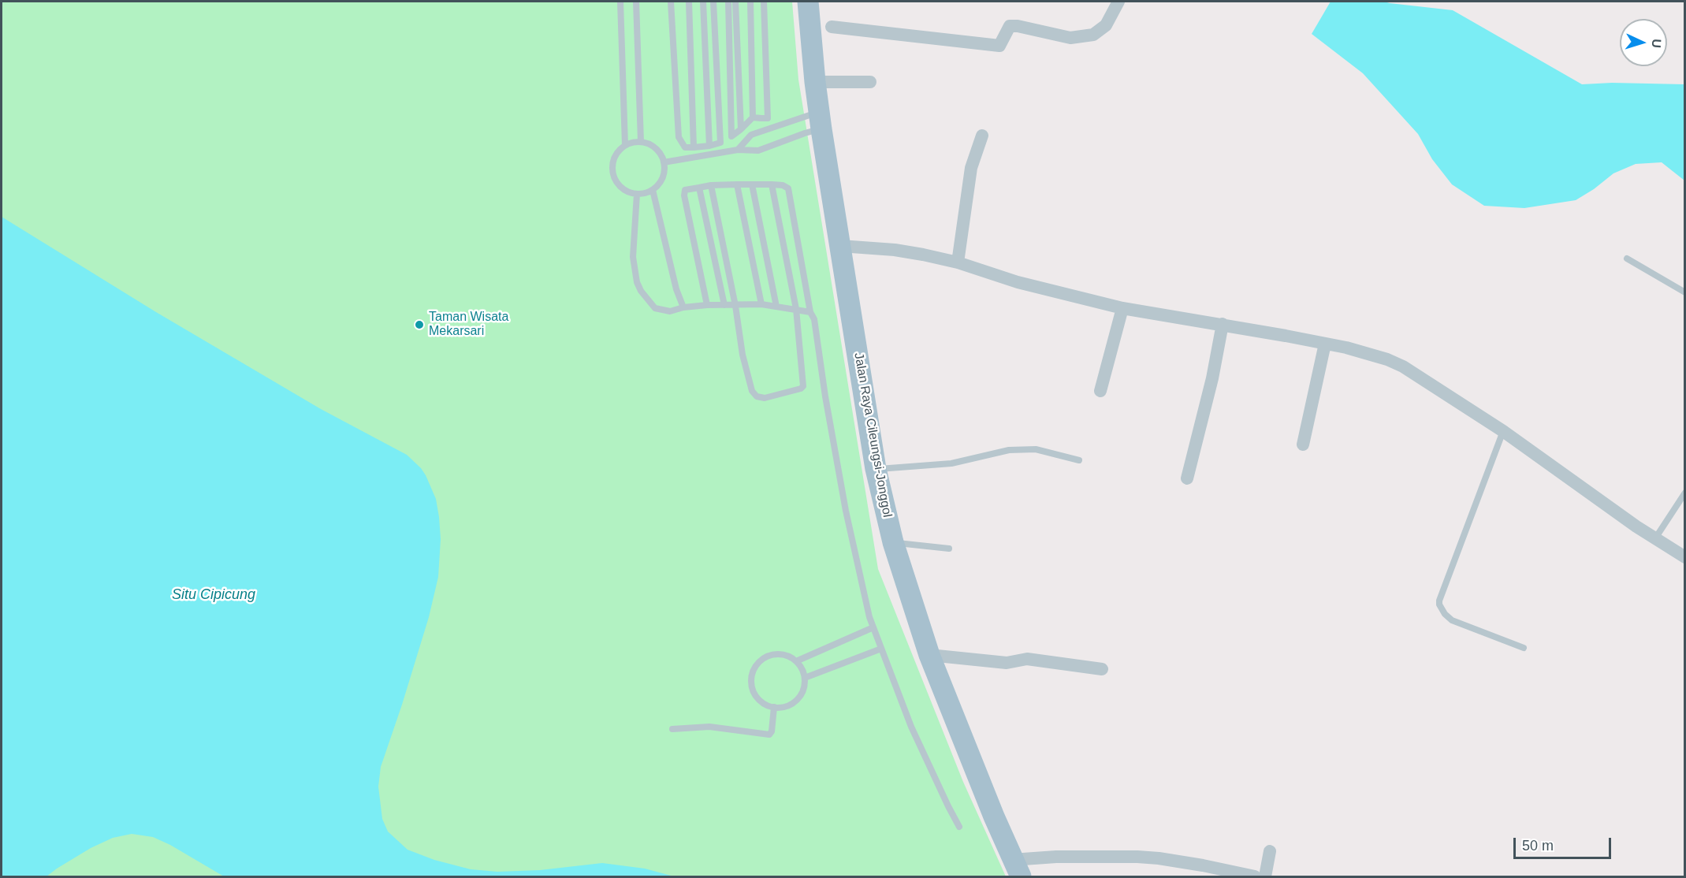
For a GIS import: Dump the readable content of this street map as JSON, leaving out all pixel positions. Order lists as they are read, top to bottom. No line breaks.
{"streets":{"main road":["Jalan Raya Cileungsi-Jonggol"]},"water":["Situ Cipicung"],"places":["Taman Wisata Mekarsari"],"scale_bar":"50 m","north":"right"}
